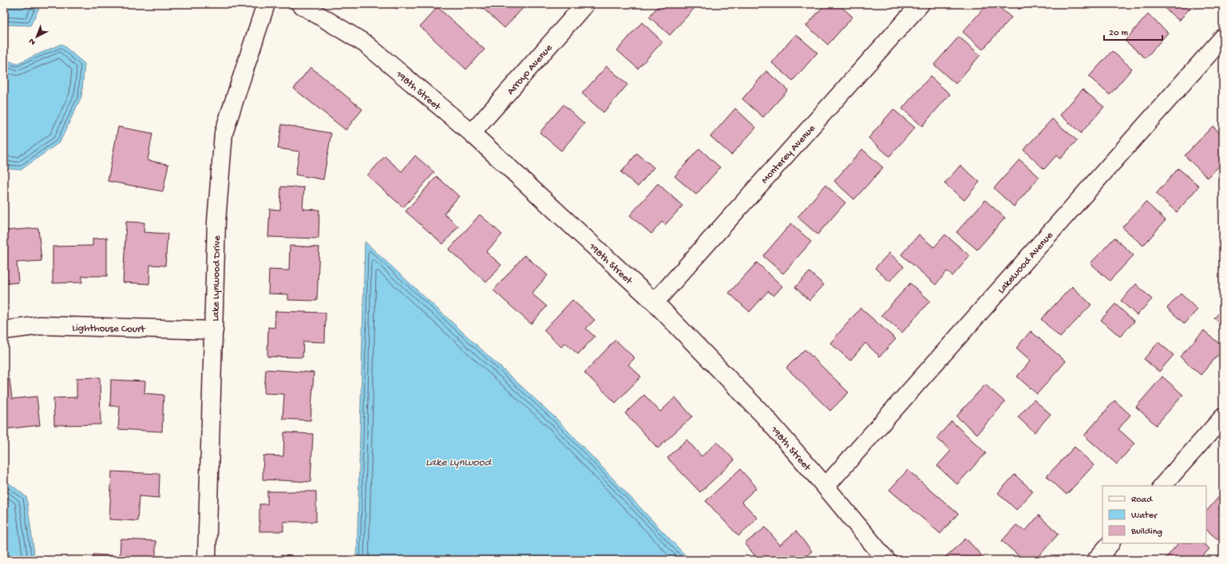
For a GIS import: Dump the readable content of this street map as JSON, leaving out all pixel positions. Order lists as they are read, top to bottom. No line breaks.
{"streets":{"street":["Arroyo Avenue","198th Street","Monterey Avenue","Lakewood Avenue","Lake Lynwood Drive","Lighthouse Court"]},"crossings":[["Arroyo Avenue","198th Street"],["198th Street","Monterey Avenue"],["198th Street","Lakewood Avenue"],["Lake Lynwood Drive","Lighthouse Court"]],"water":["Lake Lynwood"],"legend":["Road","Water","Building"],"scale_bar":"20 m","north":"bottom left"}
